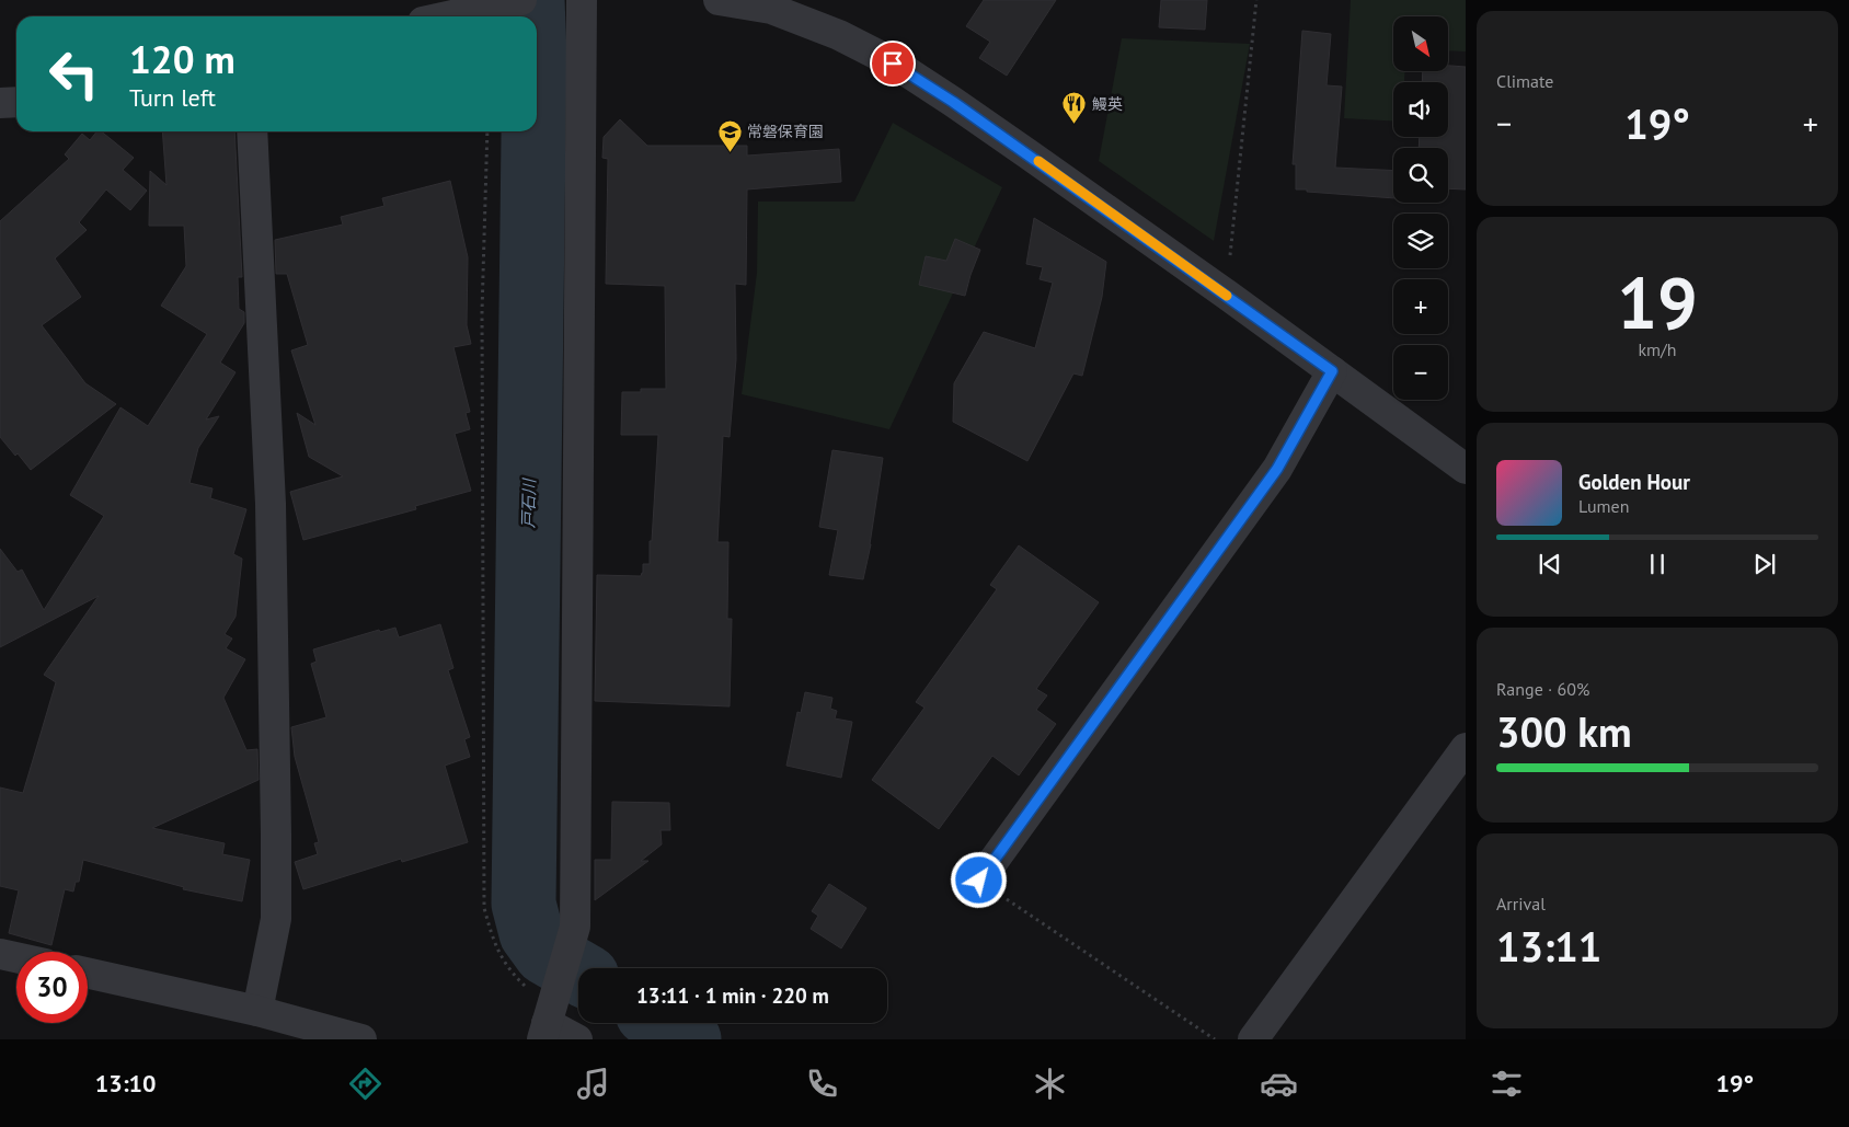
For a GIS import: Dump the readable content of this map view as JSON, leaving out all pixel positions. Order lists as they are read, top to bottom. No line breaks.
{"water":["戸石川"],"places":{"restaurant":["鰻英"],"school or university":["常磐保育園"]},"north":"bottom right","page":{"tile":["Climate",["19","km/h"],["Range · 60%","300 km"],["Arrival","13:11"]],"map_buttons":["+","−"],"turn":["120 m","Turn left"],"heat":["−","19°","+"],"song":["Golden Hour","Lumen"],"limit":"30","trip":"13:11 · 1 min · 220 m","tabs":["13:10","19°"]}}
